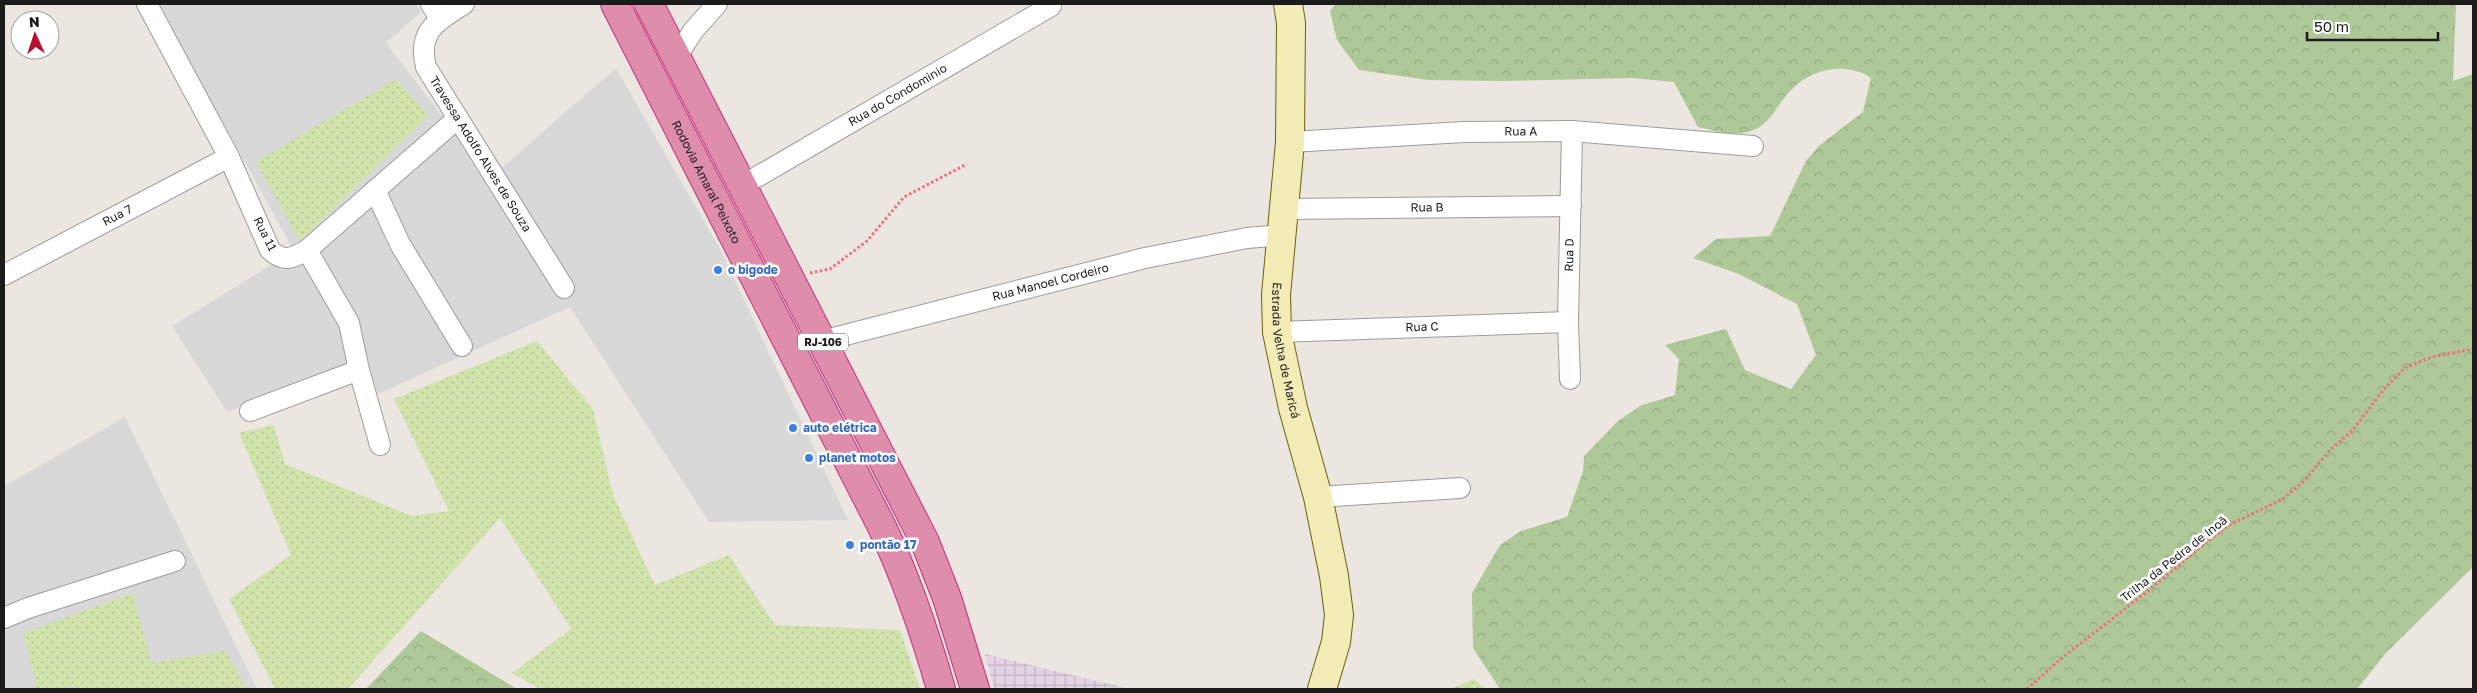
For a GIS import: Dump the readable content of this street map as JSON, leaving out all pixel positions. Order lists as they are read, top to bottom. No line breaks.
{"streets":{"highway":["Rodovia Amaral Peixoto","RJ-106"],"street":["Rua do Condominio","Rua A","Travessa Adolfo Alves de Souza","Rua B","Rua 7","Rua 11","Rua D","Rua Manoel Cordeiro","Rua C","Estrada Velha de Maricá"],"path":["Trilha da Pedra de Inoã"]},"crossings":[["Rua do Condominio","RJ-106"],["Rua A","Rua D"],["Rua A","Estrada Velha de Maricá"],["Travessa Adolfo Alves de Souza","Rua 11"],["Rua B","Rua D"],["Rua B","Rua Manoel Cordeiro"],["Rua B","Estrada Velha de Maricá"],["Rua 7","Rua 11"],["Rua D","Rua C"],["Rua Manoel Cordeiro","RJ-106"],["Rua Manoel Cordeiro","Estrada Velha de Maricá"],["Rua C","Estrada Velha de Maricá"]],"places":["o bigode","auto elétrica","planet motos","pontão 17"],"scale_bar":"50 m","north":"top"}
